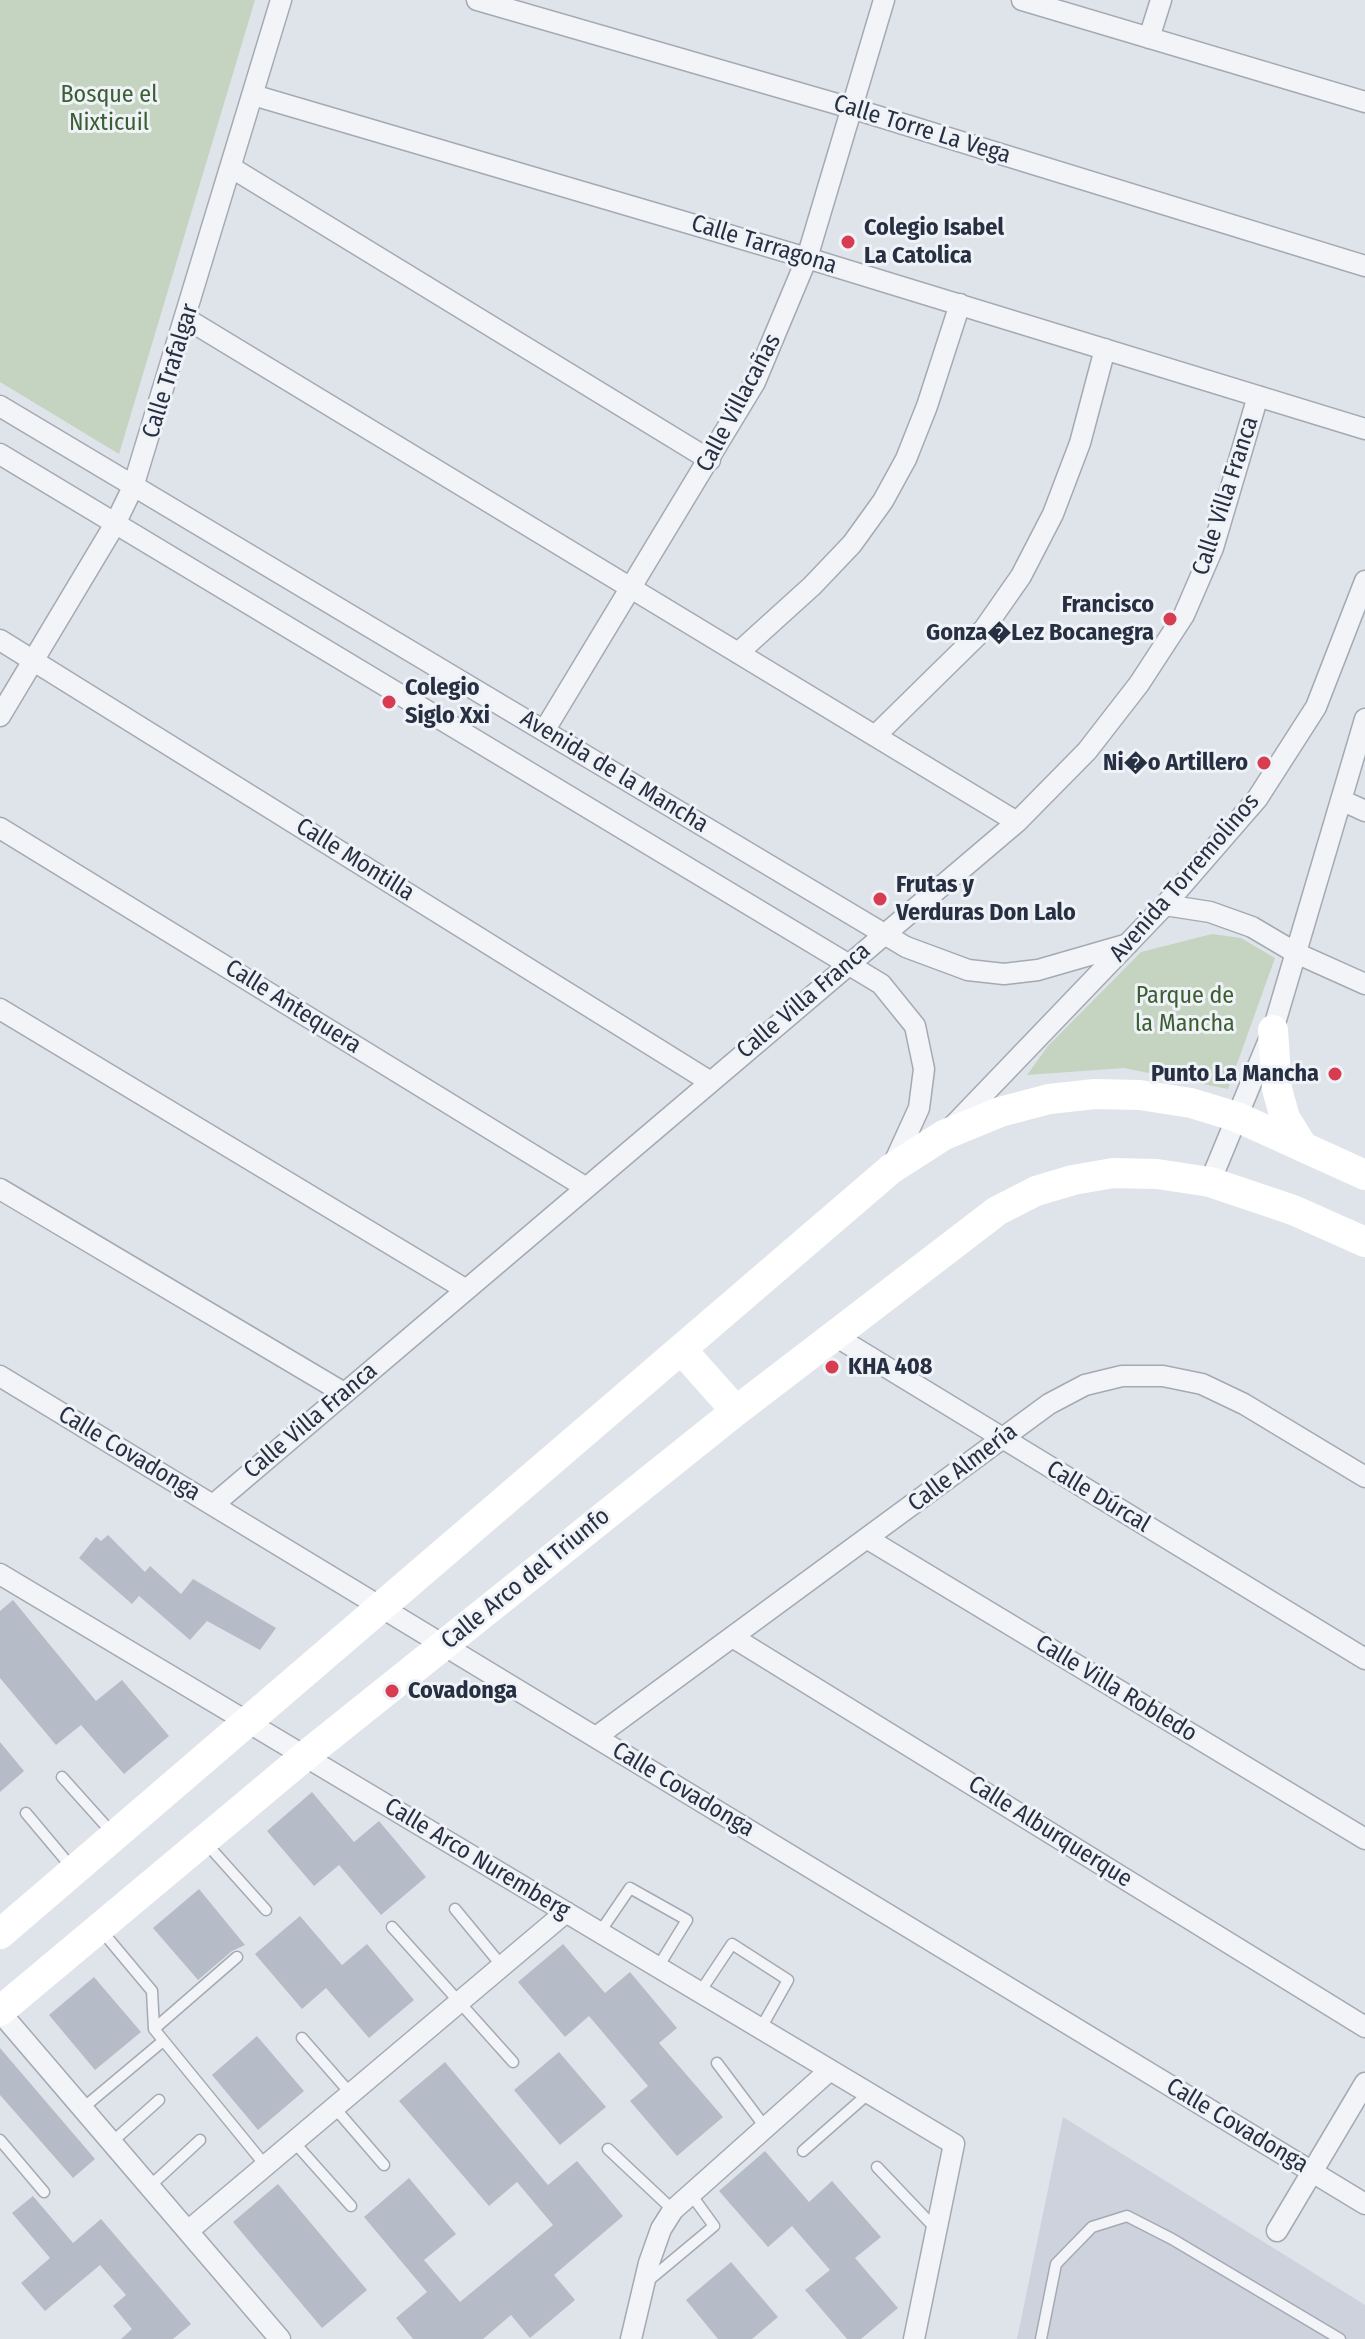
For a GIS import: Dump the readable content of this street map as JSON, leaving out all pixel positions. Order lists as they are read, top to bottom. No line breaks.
{"streets":{"street":["Calle Torre La Vega","Calle Tarragona","Calle Trafalgar","Calle Villacañas","Calle Villa Franca","Avenida de la Mancha","Calle Montilla","Avenida Torremolinos","Calle Antequera","Calle Covadonga","Calle Almería","Calle Dúrcal","Calle Arco del Triunfo","Calle Villa Robledo","Calle Alburquerque","Calle Arco Nuremberg"]},"crossings":[["Calle Torre La Vega","Calle Villacañas"],["Calle Tarragona","Calle Trafalgar"],["Calle Tarragona","Calle Villacañas"],["Calle Tarragona","Calle Villa Franca"],["Calle Trafalgar","Avenida de la Mancha"],["Calle Trafalgar","Calle Montilla"],["Calle Villacañas","Avenida de la Mancha"],["Calle Villa Franca","Avenida de la Mancha"],["Calle Villa Franca","Calle Montilla"],["Calle Villa Franca","Calle Antequera"],["Calle Villa Franca","Calle Covadonga"],["Avenida de la Mancha","Avenida Torremolinos"],["Calle Covadonga","Calle Almería"],["Calle Covadonga","Calle Arco del Triunfo"],["Calle Almería","Calle Dúrcal"],["Calle Almería","Calle Villa Robledo"],["Calle Almería","Calle Alburquerque"],["Calle Dúrcal","Calle Arco del Triunfo"],["Calle Arco del Triunfo","Calle Arco Nuremberg"]],"parks":["Bosque el Nixticuil","Parque de la Mancha"],"places":["Colegio Isabel La Catolica","Francisco Gonza�Lez Bocanegra","Colegio Siglo Xxi","Ni�o Artillero","Frutas y Verduras Don Lalo","Punto La Mancha","KHA 408","Covadonga"]}
